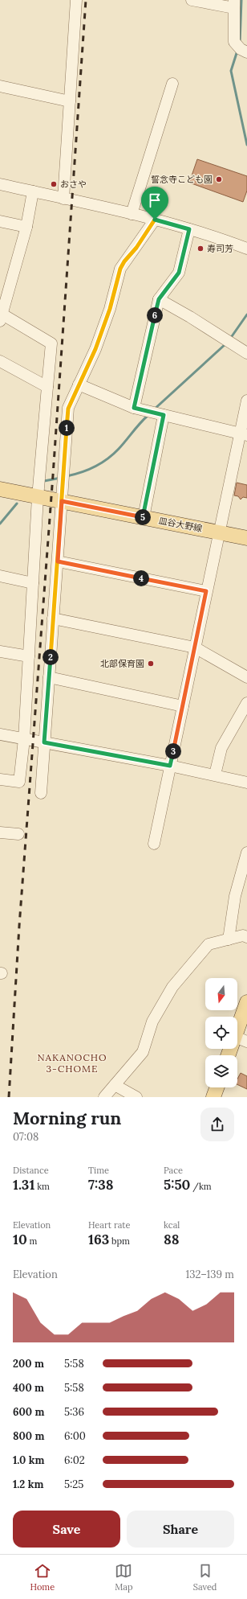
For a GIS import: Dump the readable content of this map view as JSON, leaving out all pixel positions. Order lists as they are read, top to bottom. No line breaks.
{"streets":{"main road":["皿谷大野線"]},"districts":["NAKANOCHO 3-CHOME"],"places":["誓念寺こども園","おさや","寿司芳","北部保育園"],"north":"bottom","page":{"pins":["6","1","5","4","2","3"],"heading":["Morning run","07:08"],"stats":[["Distance","1.31 km"],["Time","7:38"],["Pace","5:50 /km"],["Elevation","10 m"],["Heart rate","163 bpm"],["kcal","88"]],"chart":["Elevation","132–139 m"],"list":[{"name":"200 m","note":"5:58"},{"name":"400 m","note":"5:58"},{"name":"600 m","note":"5:36"},{"name":"800 m","note":"6:00"},{"name":"1.0 km","note":"6:02"},{"name":"1.2 km","note":"5:25"}],"buttons":["Save","Share"],"tabs":["Home","Map","Saved"]}}
